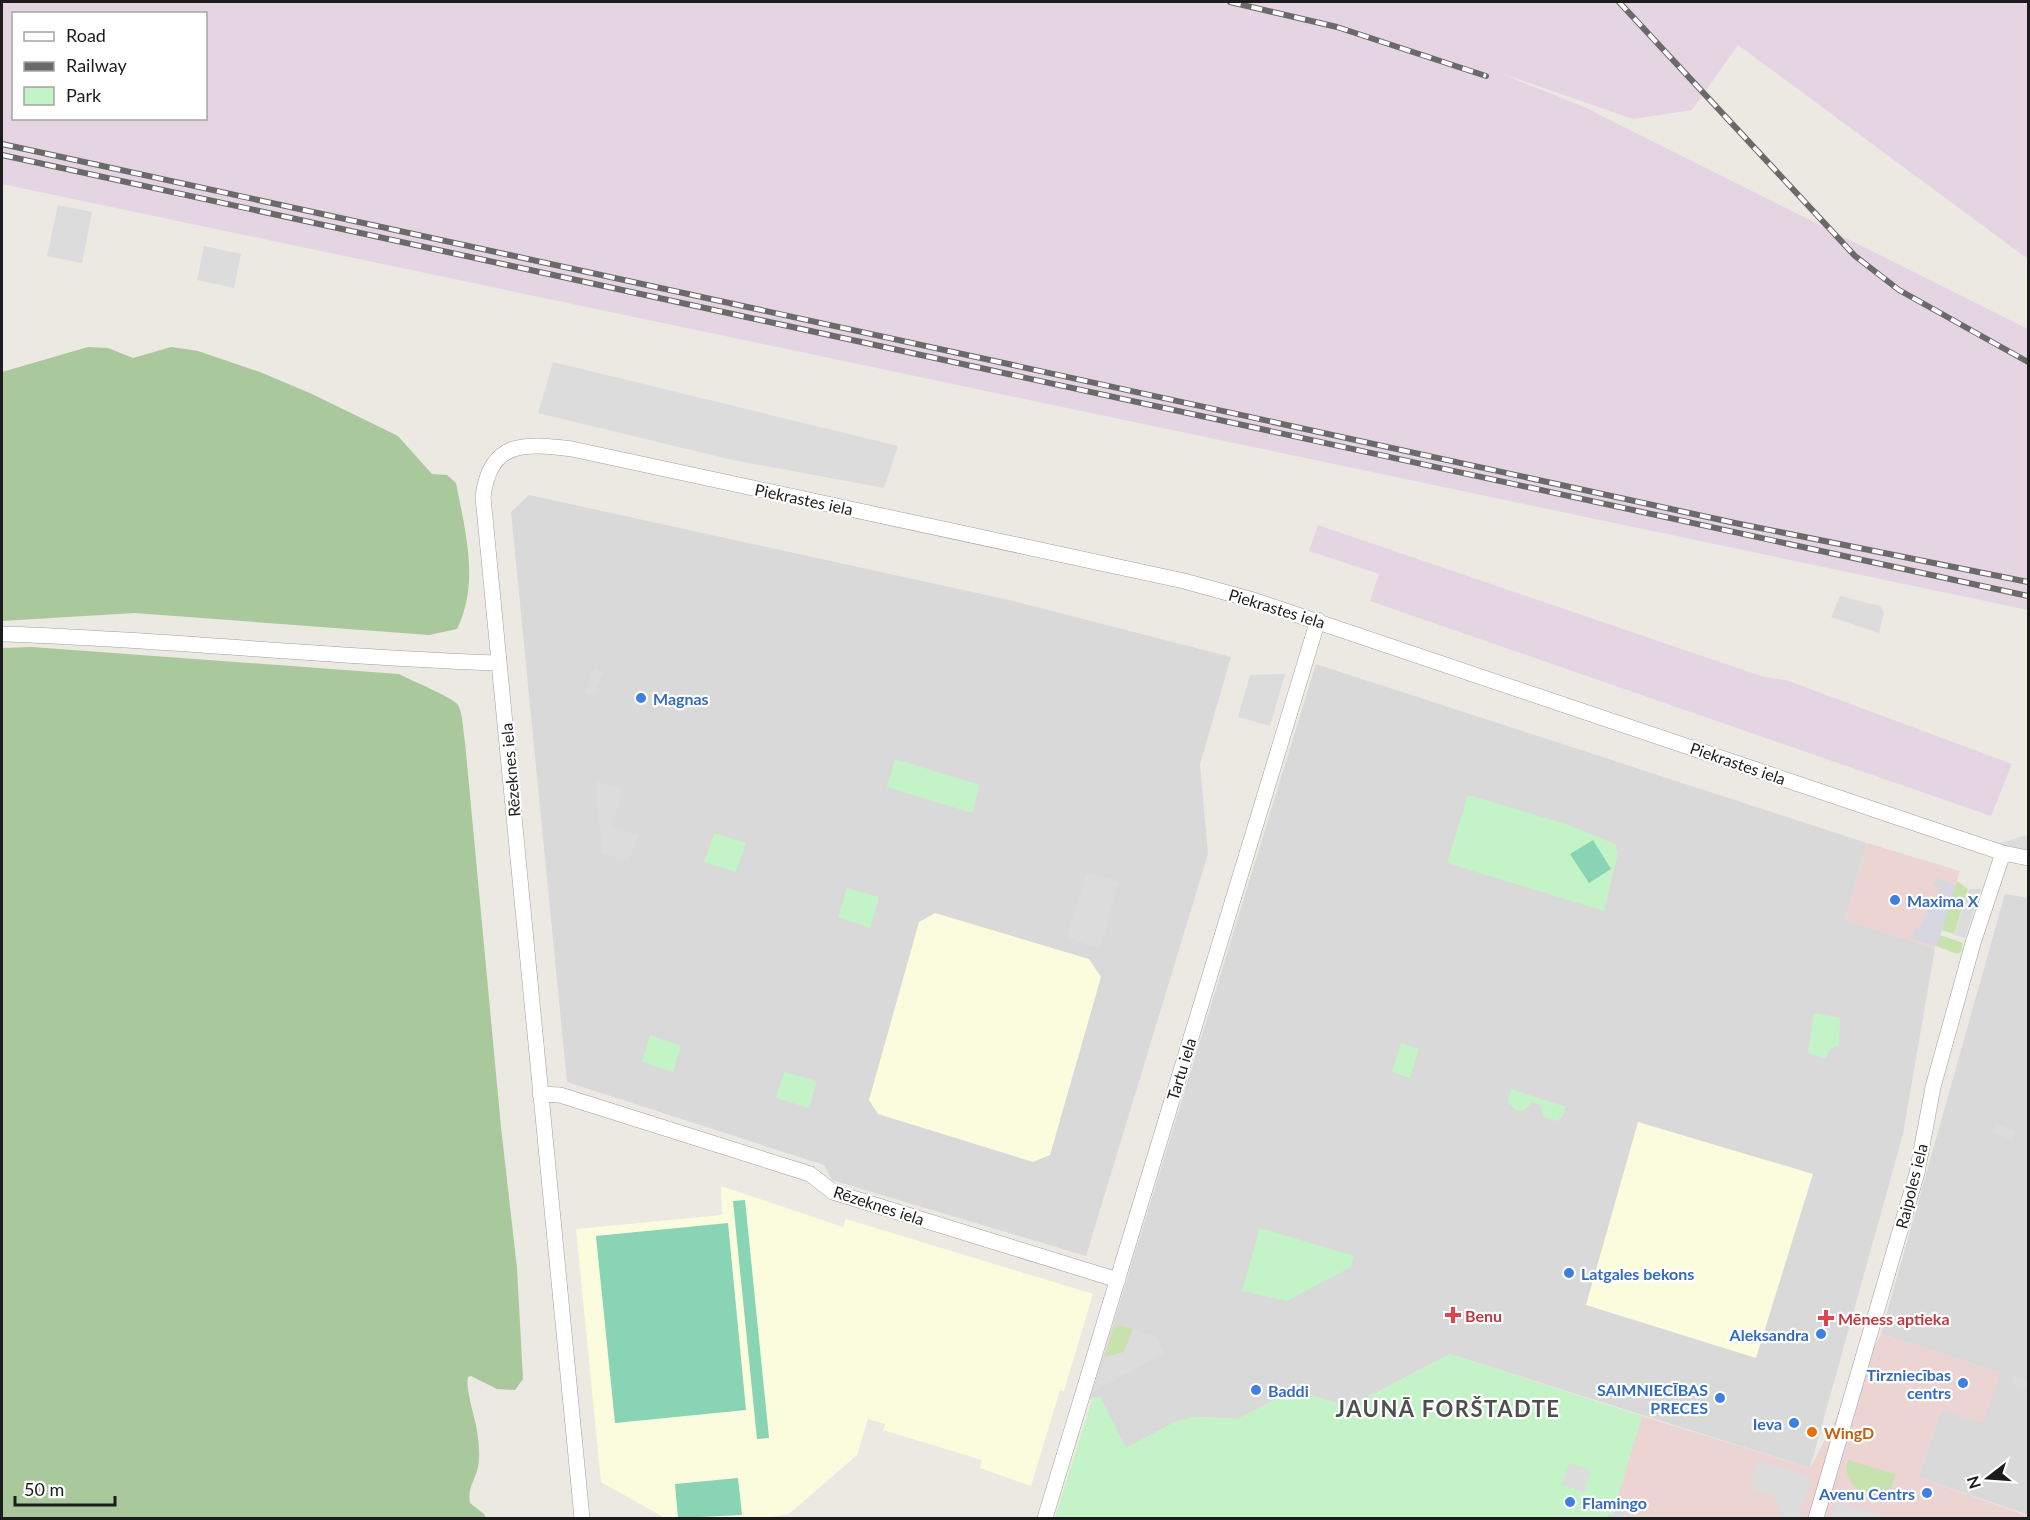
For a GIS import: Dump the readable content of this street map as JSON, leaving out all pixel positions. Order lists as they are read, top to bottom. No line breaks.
{"streets":{"street":["Piekrastes iela","Rēzeknes iela","Tartu iela","Raipoles iela"]},"crossings":[["Piekrastes iela","Rēzeknes iela"],["Piekrastes iela","Tartu iela"],["Piekrastes iela","Raipoles iela"],["Rēzeknes iela","Tartu iela"]],"districts":["JAUNĀ FORŠTADTE"],"places":{"other":["Magnas","Maxima X","Latgales bekons","Aleksandra","Tirzniecības centrs","Baddi","SAIMNIECĪBAS PRECES","Ieva","WingD","Avenu Centrs","Flamingo"],"health":["Benu","Mēness aptieka"]},"legend":["Road","Railway","Park"],"scale_bar":"50 m","north":"left"}
